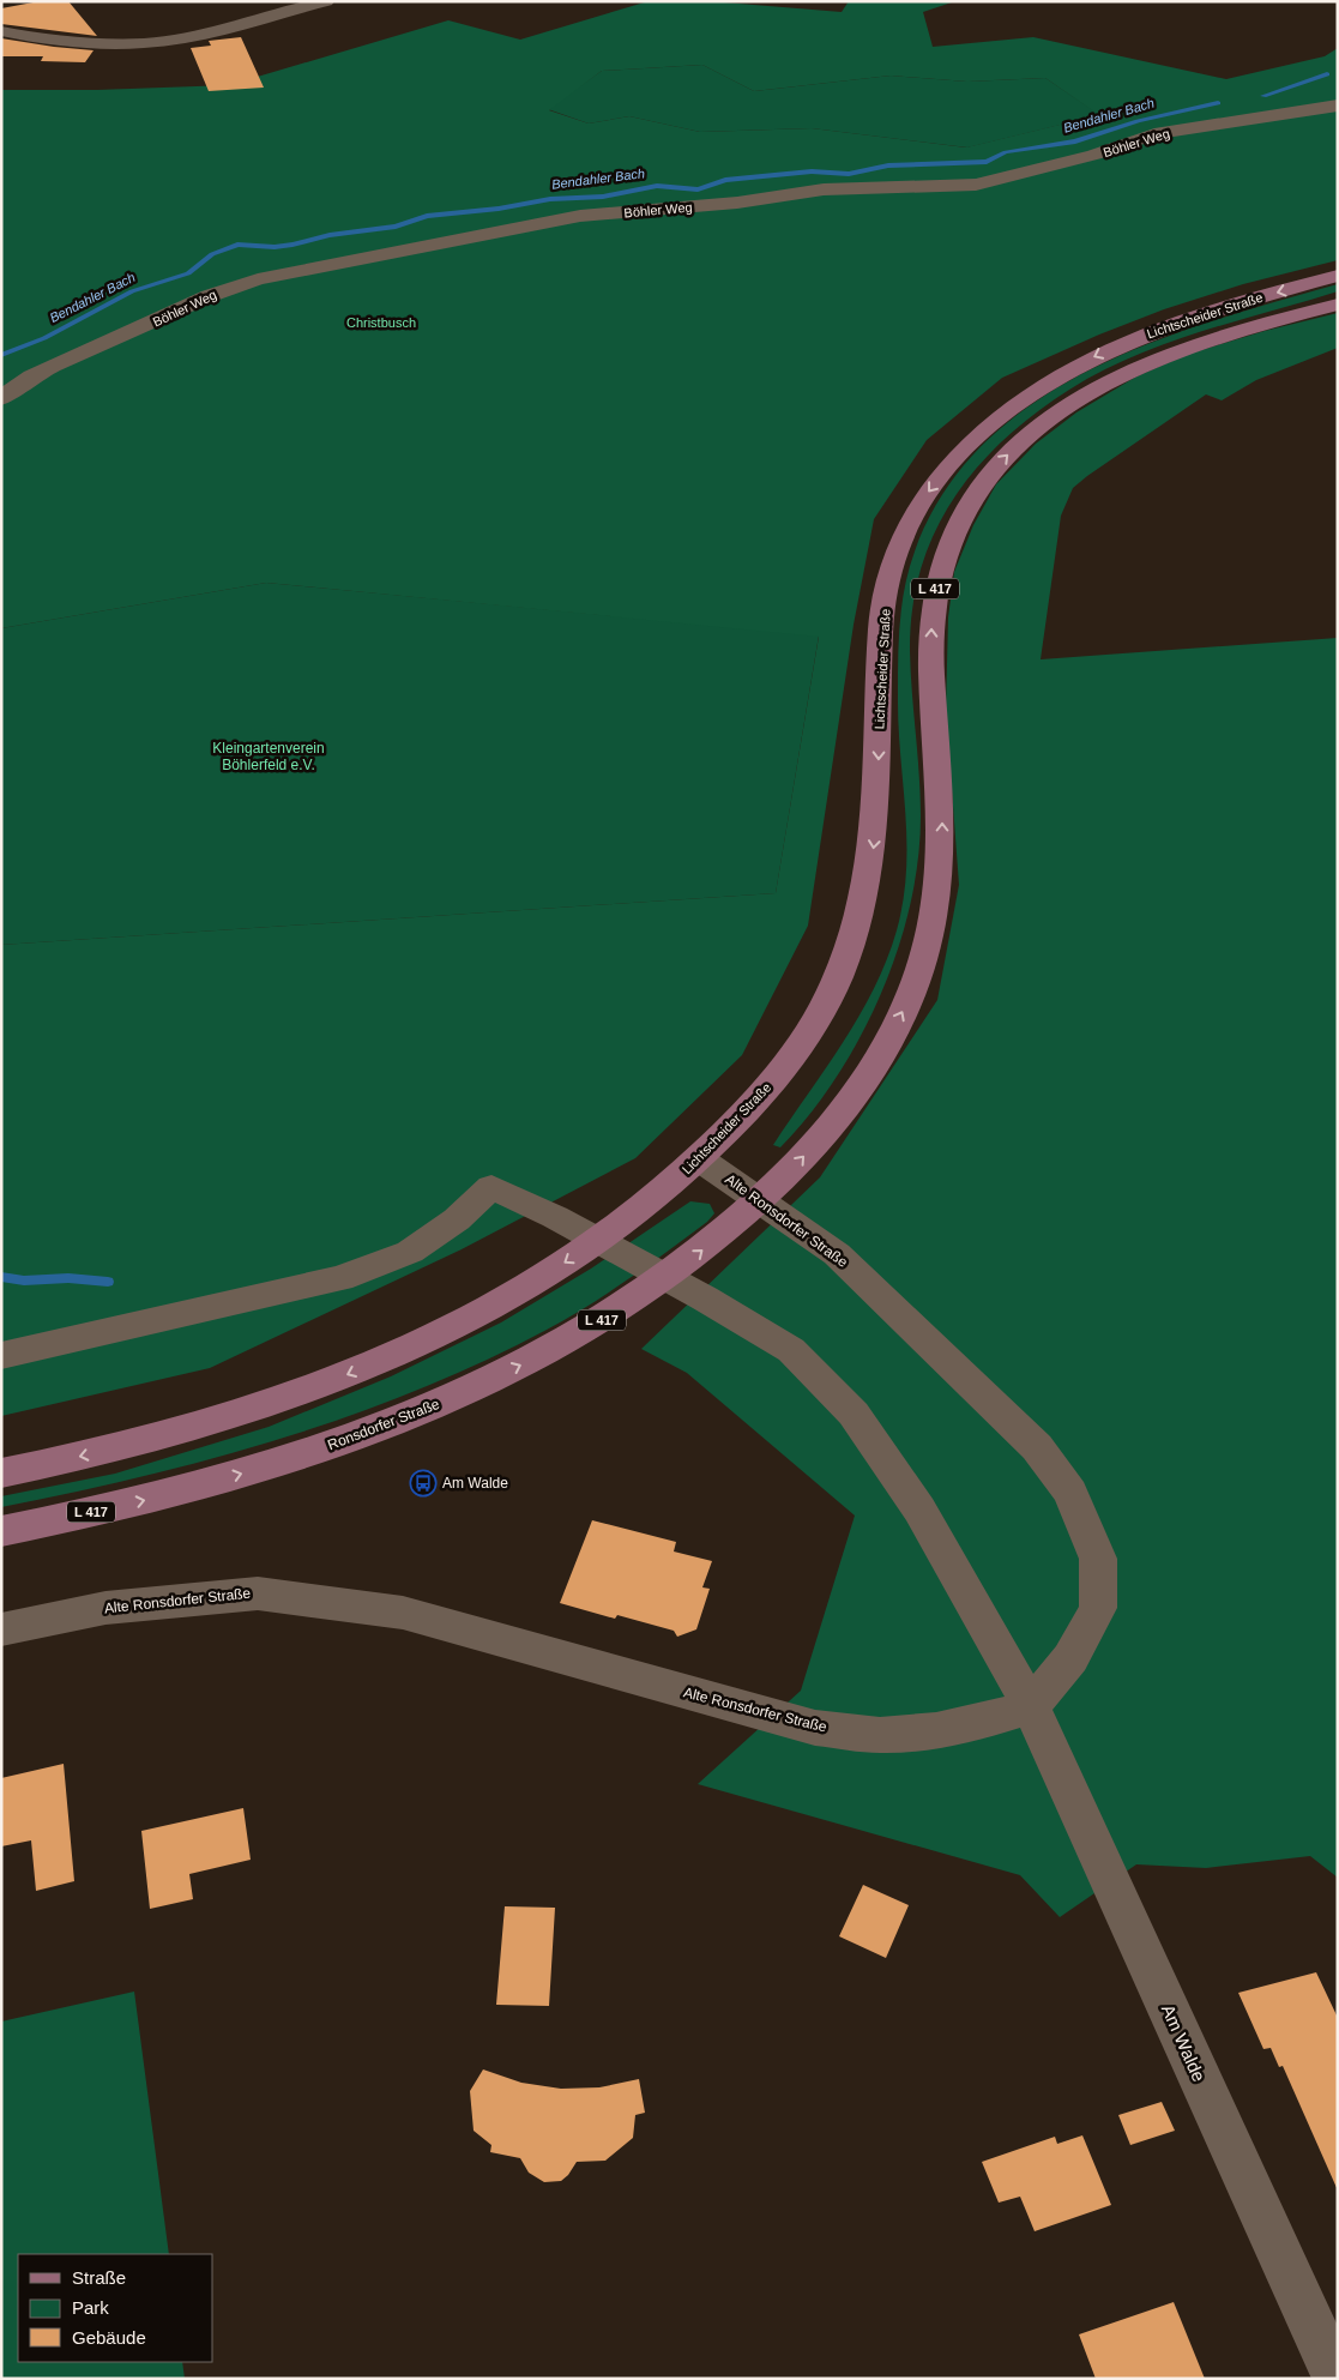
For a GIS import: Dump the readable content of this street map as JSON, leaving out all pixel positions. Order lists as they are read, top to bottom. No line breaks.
{"streets":{"main road":["Lichtscheider Straße","L 417","Ronsdorfer Straße"],"street":["Böhler Weg","Alte Ronsdorfer Straße","Am Walde"]},"crossings":[["Lichtscheider Straße","Alte Ronsdorfer Straße"],["Lichtscheider Straße","Ronsdorfer Straße"],["Alte Ronsdorfer Straße","Am Walde"]],"one_way":["Ronsdorfer Straße"],"water":["Bendahler Bach"],"parks":["Christbusch","Kleingartenverein Böhlerfeld e.V."],"places":{"bus stop":["Am Walde"]},"legend":["Straße","Park","Gebäude"]}
